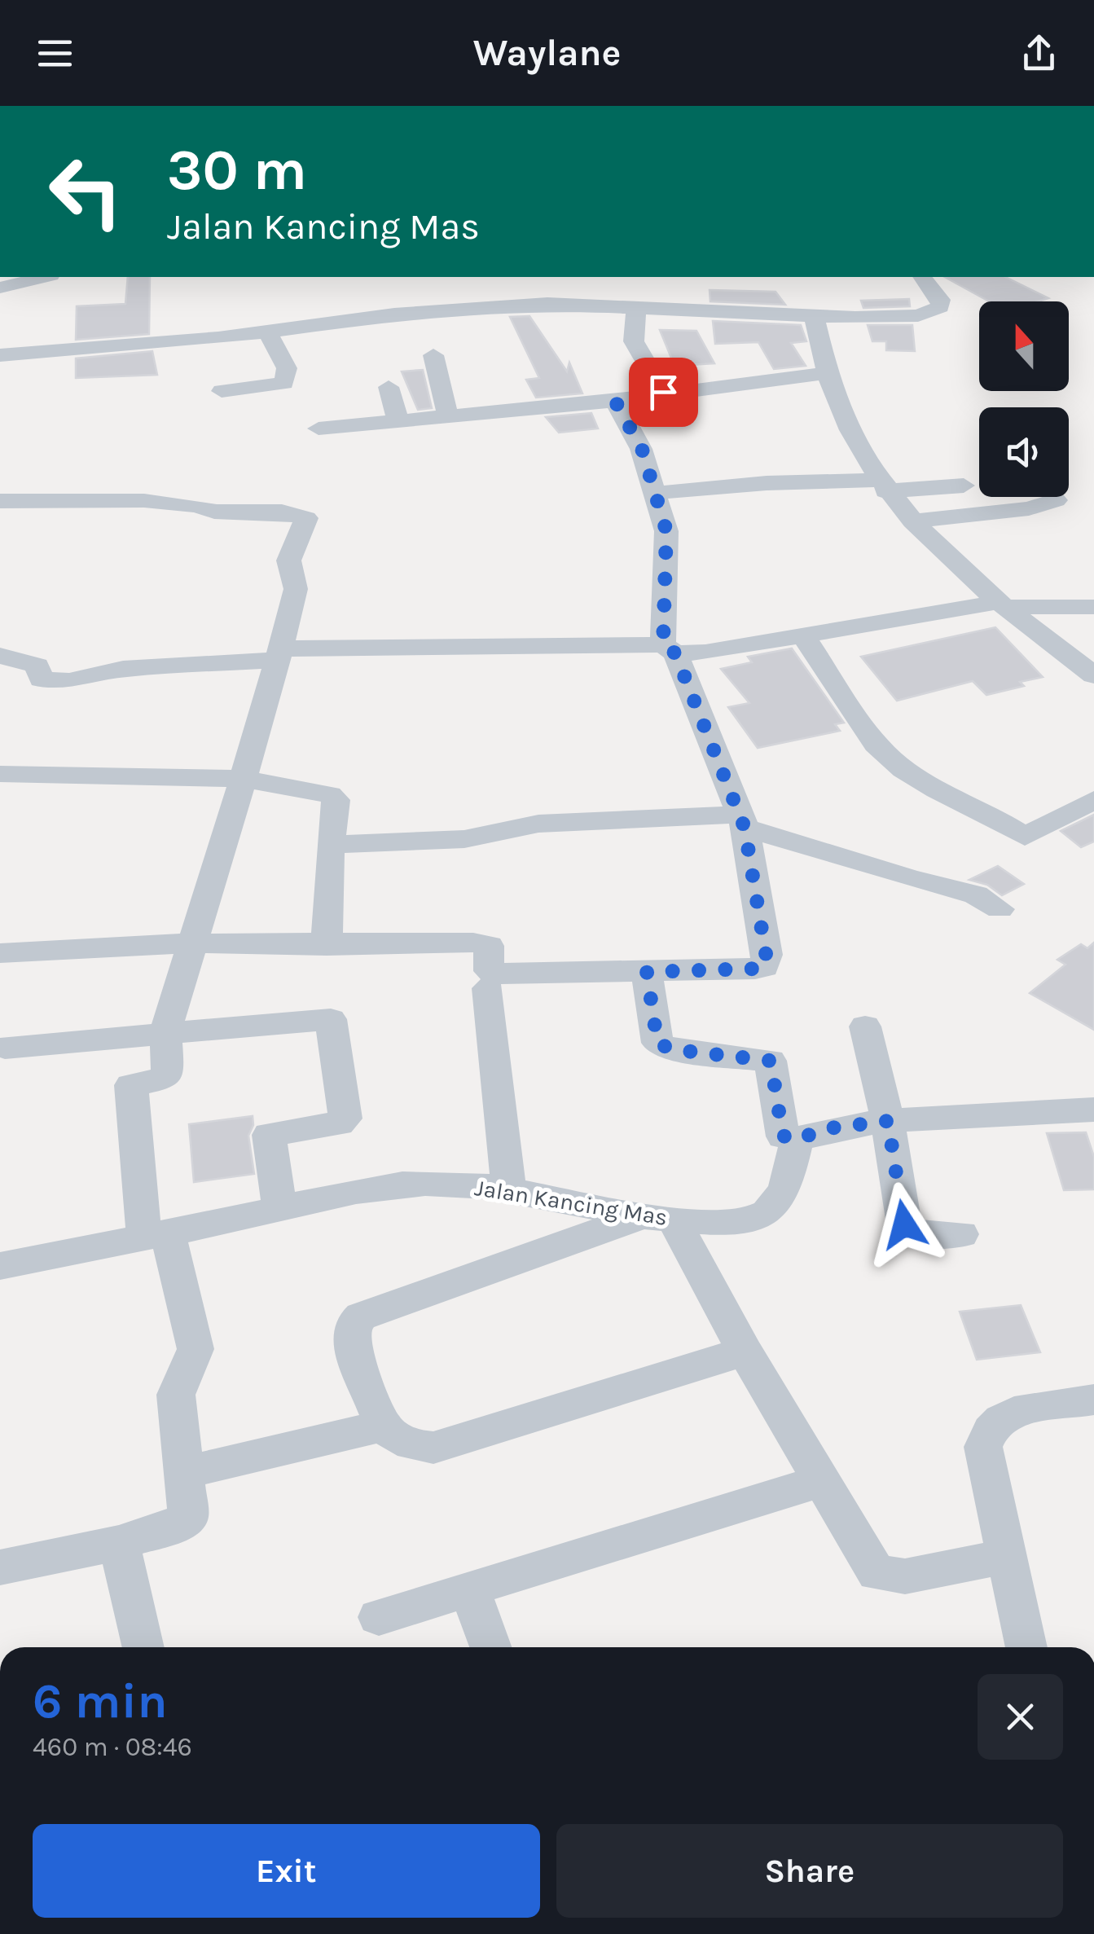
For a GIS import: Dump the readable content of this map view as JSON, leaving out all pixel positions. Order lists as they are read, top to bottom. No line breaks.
{"streets":{"street":["Jalan Kancing Mas"]},"north":"top","page":{"header":"Waylane","turn":["30 m","Jalan Kancing Mas"],"heading":["6 min","460 m · 08:46"],"buttons":["Exit","Share"]}}
